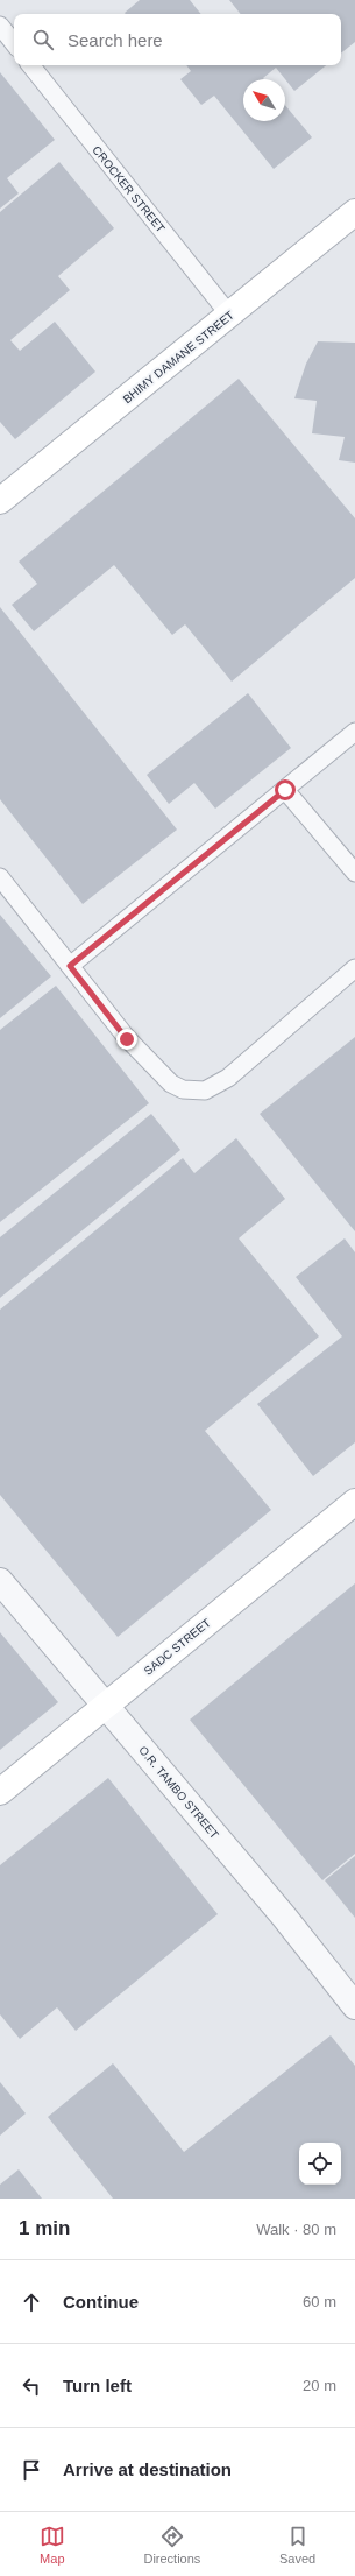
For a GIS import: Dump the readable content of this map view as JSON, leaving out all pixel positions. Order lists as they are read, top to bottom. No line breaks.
{"streets":{"main road":["BHIMY DAMANE STREET","SADC STREET"],"street":["O.R. TAMBO STREET"],"lane":["CROCKER STREET"]},"crossings":[["CROCKER STREET","BHIMY DAMANE STREET"],["SADC STREET","O.R. TAMBO STREET"]],"north":"top left","page":{"search":"Search here","heading":["1 min","Walk · 80 m"],"list":[["Continue","60 m"],["Turn left","20 m"],"Arrive at destination"],"nav":["Map","Directions","Saved"]}}
